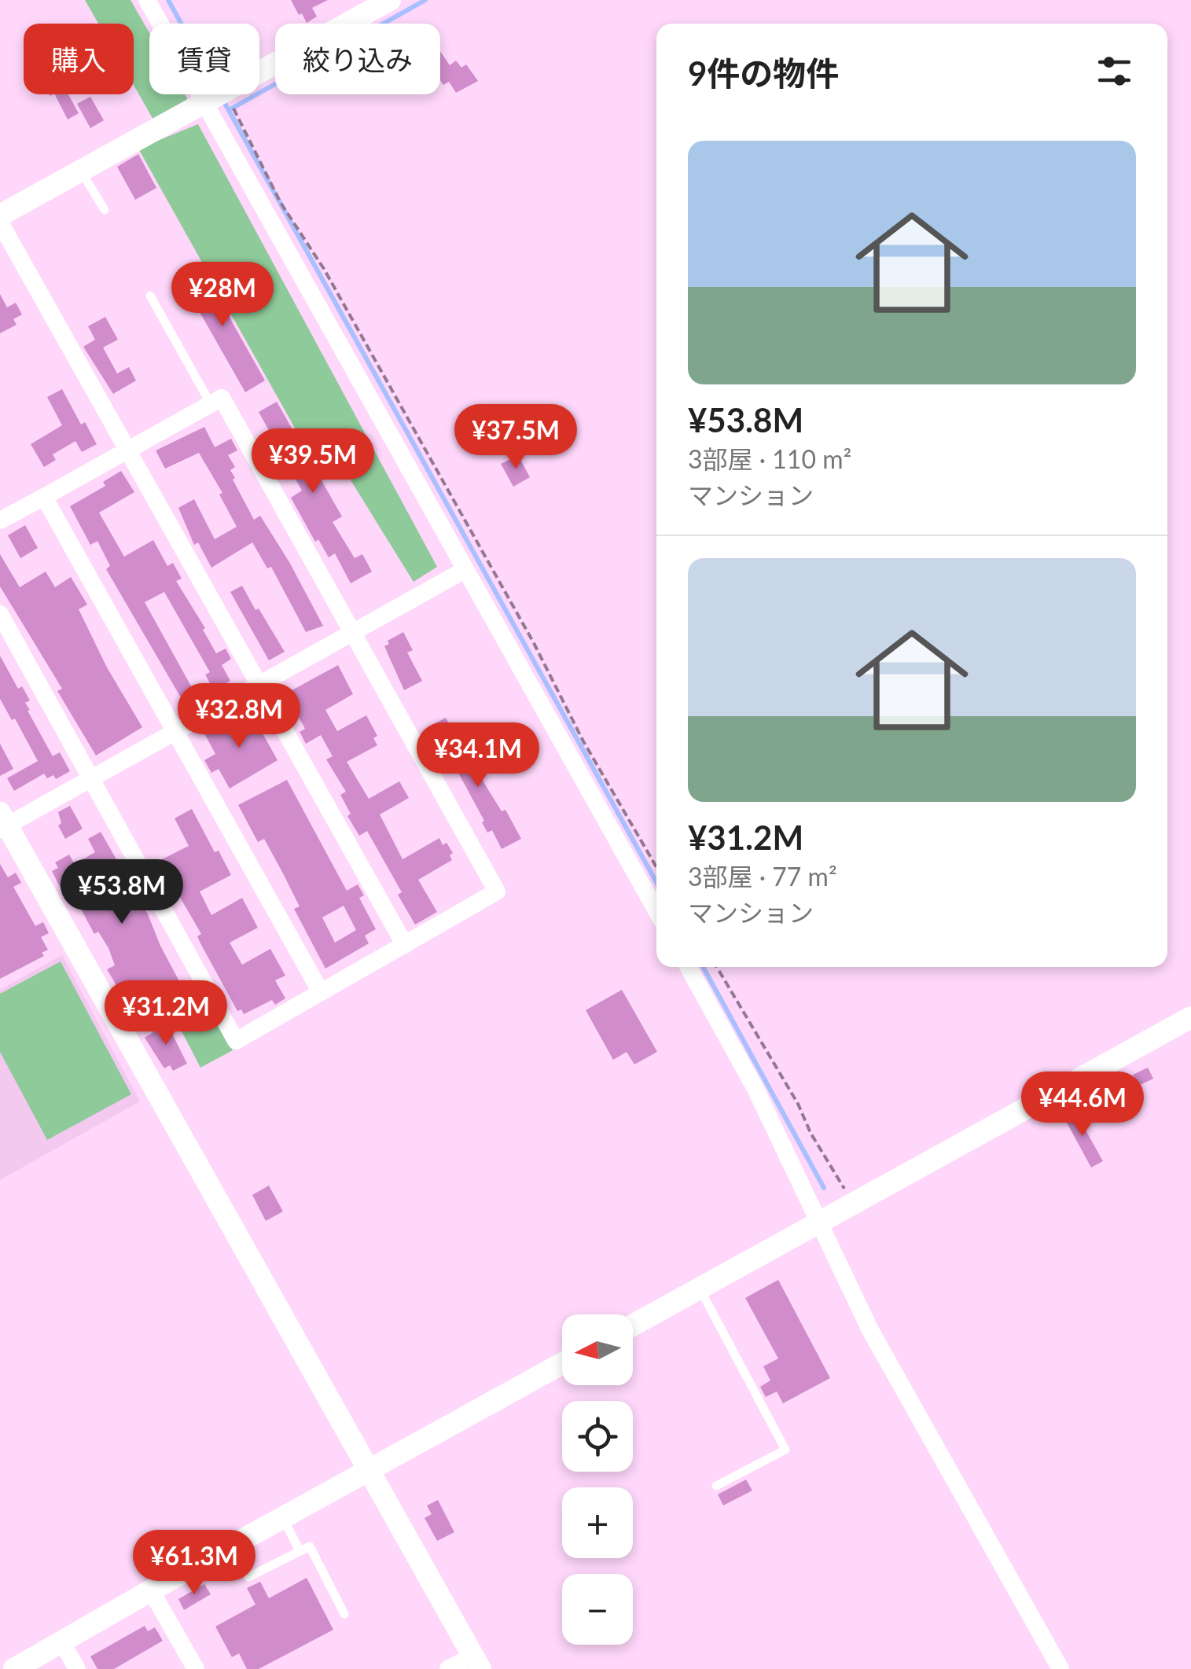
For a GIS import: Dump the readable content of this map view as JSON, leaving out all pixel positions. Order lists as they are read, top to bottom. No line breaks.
{"north":"left","page":{"chip":["購入","賃貸","絞り込み"],"heading":"9件の物件","list":[{"name":"¥53.8M","note":"3部屋 · 110 m² · マンション"},{"name":"¥31.2M","note":"3部屋 · 77 m² · マンション"}],"price":["¥28M","¥37.5M","¥39.5M","¥32.8M","¥34.1M","¥53.8M","¥31.2M","¥44.6M","¥61.3M"],"map_buttons":["+","−"]}}
